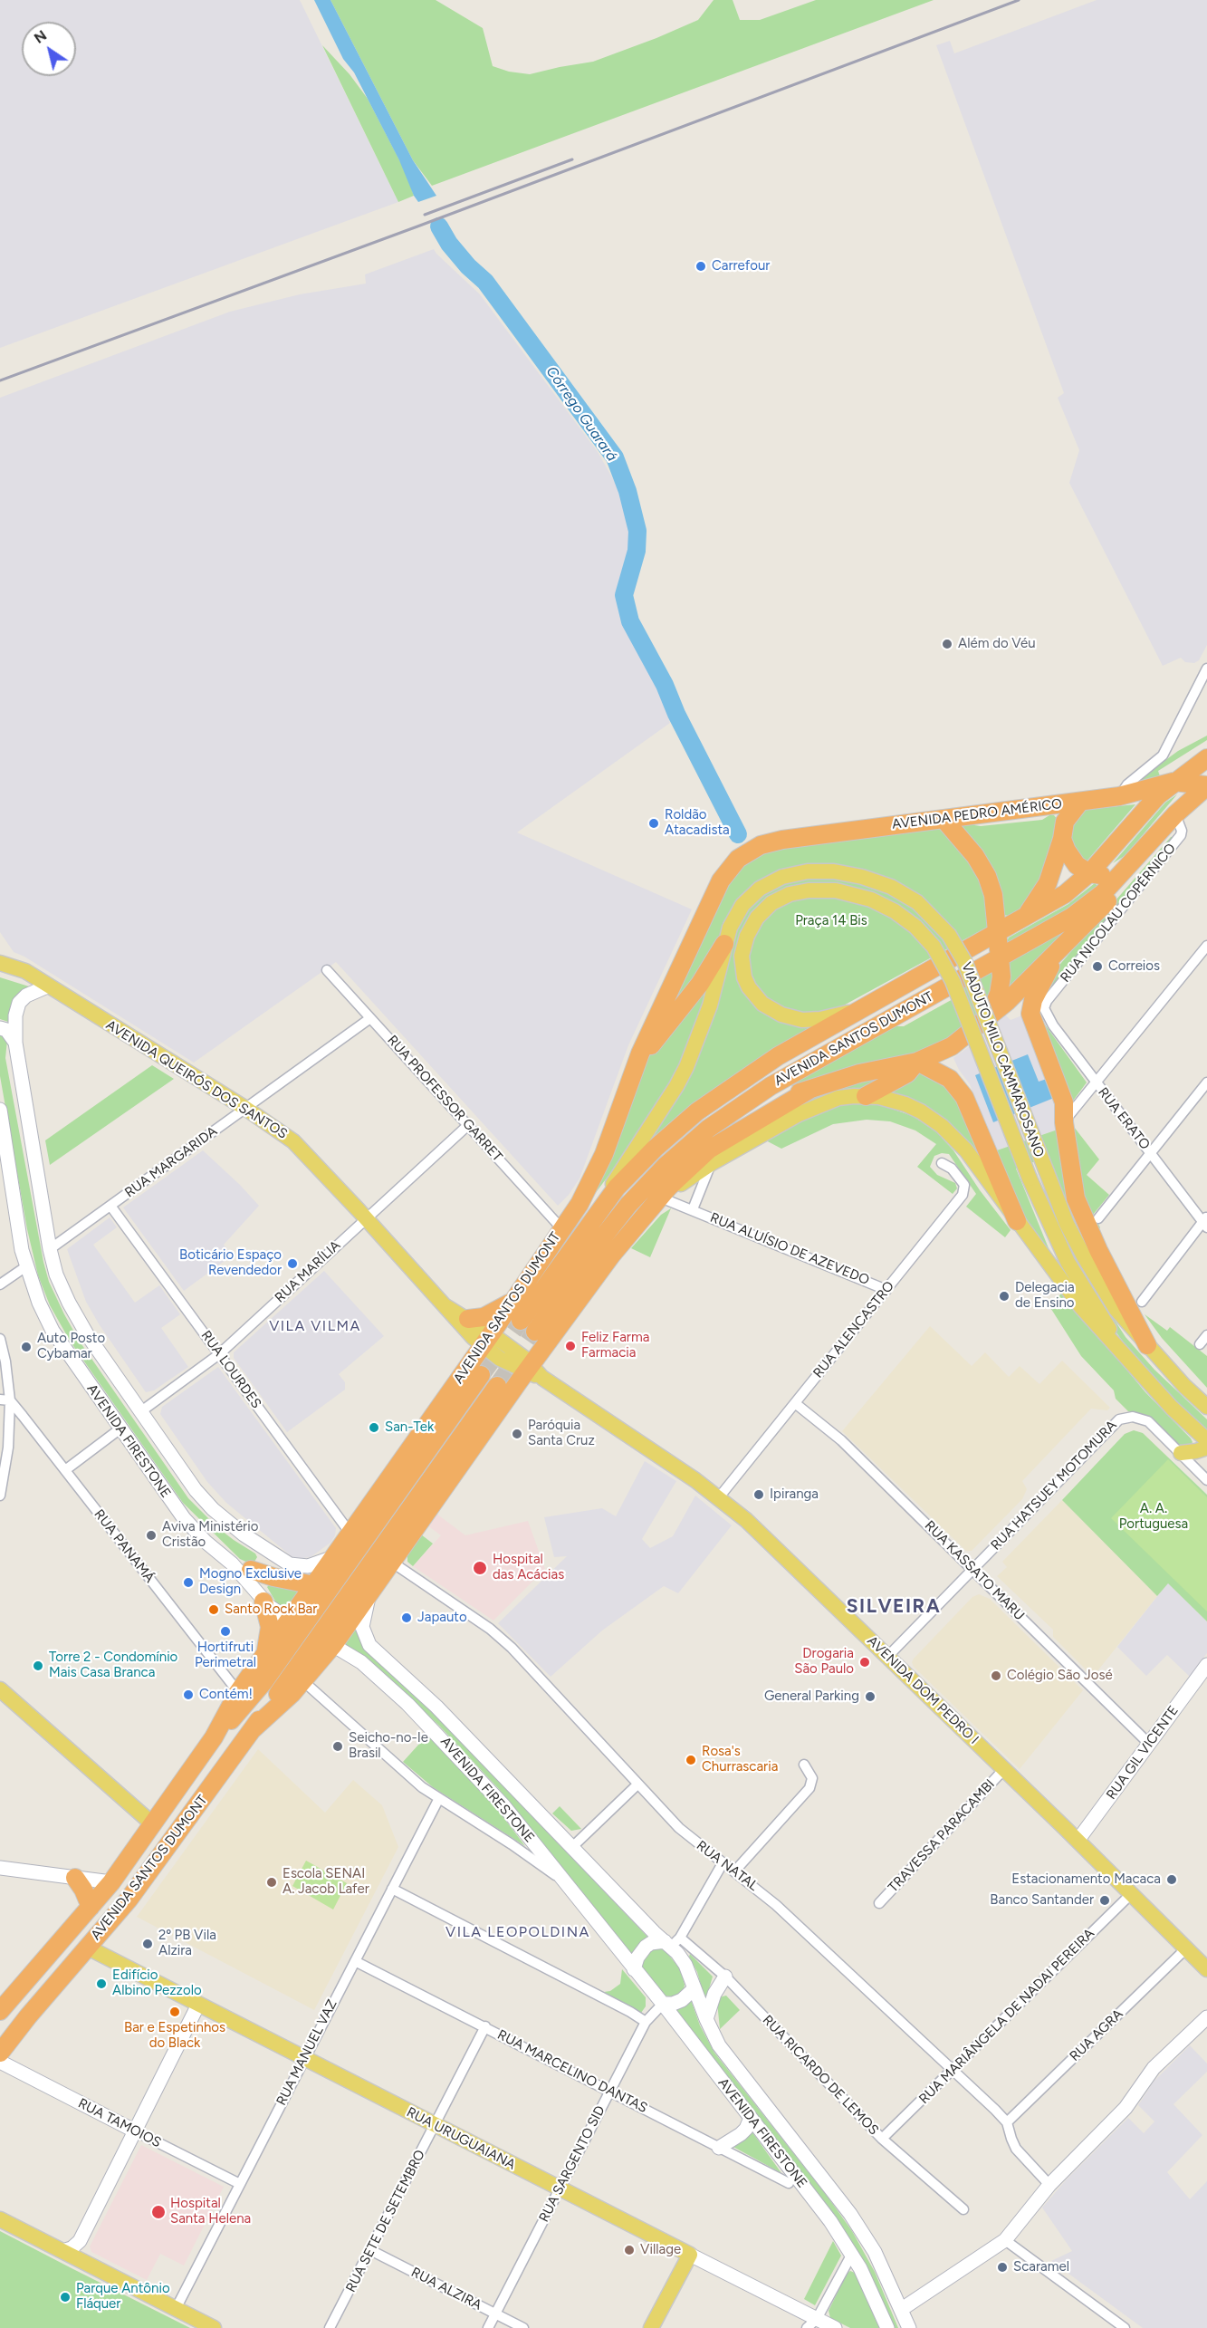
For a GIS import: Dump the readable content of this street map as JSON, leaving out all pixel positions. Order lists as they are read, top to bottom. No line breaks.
{"streets":{"highway":["AVENIDA PEDRO AMÉRICO","AVENIDA SANTOS DUMONT"],"main road":["VIADUTO MILO CAMMAROSANO","AVENIDA QUEIRÓS DOS SANTOS","AVENIDA FIRESTONE","AVENIDA DOM PEDRO I","RUA GIL VICENTE","RUA TAMOIOS","RUA URUGUAIANA"],"street":["RUA NICOLAU COPÉRNICO","RUA PROFESSOR GARRET","RUA ERATO","RUA MARGARIDA","RUA ALUÍSIO DE AZEVEDO","RUA MARÍLIA","RUA ALENCASTRO","RUA LOURDES","RUA HATSUEY MOTOMURA","RUA PANAMÁ","RUA KASSATO MARU","TRAVESSA PARACAMBI","RUA NATAL","RUA MARIÂNGELA DE NADAI PEREIRA","RUA AGRA","RUA MANUEL VAZ","RUA MARCELINO DANTAS","RUA RICARDO DE LEMOS","RUA SARGENTO SID","RUA SETE DE SETEMBRO","RUA ALZIRA"]},"crossings":[["AVENIDA PEDRO AMÉRICO","AVENIDA SANTOS DUMONT"],["RUA NICOLAU COPÉRNICO","AVENIDA SANTOS DUMONT"],["RUA NICOLAU COPÉRNICO","RUA ERATO"],["AVENIDA SANTOS DUMONT","VIADUTO MILO CAMMAROSANO"],["AVENIDA SANTOS DUMONT","AVENIDA QUEIRÓS DOS SANTOS"],["AVENIDA SANTOS DUMONT","RUA PROFESSOR GARRET"],["AVENIDA SANTOS DUMONT","RUA ALUÍSIO DE AZEVEDO"],["AVENIDA SANTOS DUMONT","RUA LOURDES"],["AVENIDA SANTOS DUMONT","AVENIDA FIRESTONE"],["AVENIDA SANTOS DUMONT","RUA PANAMÁ"],["AVENIDA SANTOS DUMONT","AVENIDA DOM PEDRO I"],["AVENIDA SANTOS DUMONT","RUA NATAL"],["AVENIDA SANTOS DUMONT","RUA URUGUAIANA"],["AVENIDA QUEIRÓS DOS SANTOS","RUA MARGARIDA"],["AVENIDA QUEIRÓS DOS SANTOS","RUA MARÍLIA"],["AVENIDA QUEIRÓS DOS SANTOS","AVENIDA FIRESTONE"],["AVENIDA QUEIRÓS DOS SANTOS","AVENIDA DOM PEDRO I"],["RUA PROFESSOR GARRET","RUA MARGARIDA"],["RUA PROFESSOR GARRET","RUA MARÍLIA"],["RUA MARGARIDA","RUA LOURDES"],["RUA MARGARIDA","AVENIDA FIRESTONE"],["RUA ALUÍSIO DE AZEVEDO","RUA ALENCASTRO"],["RUA MARÍLIA","RUA LOURDES"],["RUA MARÍLIA","AVENIDA FIRESTONE"],["RUA ALENCASTRO","RUA KASSATO MARU"],["RUA ALENCASTRO","AVENIDA DOM PEDRO I"],["AVENIDA FIRESTONE","RUA RICARDO DE LEMOS"],["AVENIDA FIRESTONE","RUA SARGENTO SID"],["RUA HATSUEY MOTOMURA","RUA KASSATO MARU"],["RUA HATSUEY MOTOMURA","AVENIDA DOM PEDRO I"],["RUA KASSATO MARU","RUA GIL VICENTE"],["AVENIDA DOM PEDRO I","RUA GIL VICENTE"],["AVENIDA DOM PEDRO I","TRAVESSA PARACAMBI"],["AVENIDA DOM PEDRO I","RUA MARIÂNGELA DE NADAI PEREIRA"],["AVENIDA DOM PEDRO I","RUA AGRA"],["RUA NATAL","RUA MARIÂNGELA DE NADAI PEREIRA"],["RUA NATAL","RUA AGRA"],["RUA MARIÂNGELA DE NADAI PEREIRA","RUA RICARDO DE LEMOS"],["RUA MANUEL VAZ","RUA MARCELINO DANTAS"],["RUA MANUEL VAZ","RUA TAMOIOS"],["RUA MANUEL VAZ","RUA URUGUAIANA"],["RUA MARCELINO DANTAS","RUA SARGENTO SID"],["RUA MARCELINO DANTAS","RUA SETE DE SETEMBRO"],["RUA RICARDO DE LEMOS","RUA SARGENTO SID"],["RUA URUGUAIANA","RUA SARGENTO SID"],["RUA URUGUAIANA","RUA SETE DE SETEMBRO"],["RUA SARGENTO SID","RUA ALZIRA"],["RUA SETE DE SETEMBRO","RUA ALZIRA"]],"districts":["VILA VILMA","SILVEIRA","VILA LEOPOLDINA"],"water":["Córrego Guarará"],"parks":["Praça 14 Bis","A. A. Portuguesa"],"places":["Carrefour","Além do Véu","Roldão Atacadista","Correios","Boticário Espaço Revendedor","Delegacia de Ensino","Feliz Farma Farmacia","Auto Posto Cybamar","San-Tek","Paróquia Santa Cruz","Ipiranga","Aviva Ministério Cristão","Hospital das Acácias","Mogno Exclusive Design","Santo Rock Bar","Japauto","Hortifruti Perimetral","Drogaria São Paulo","Torre 2 - Condomínio Mais Casa Branca","Colégio São José","Contém!","General Parking","Seicho-no-Ie Brasil","Rosa's Churrascaria","Estacionamento Macaca","Escola SENAI A. Jacob Lafer","Banco Santander","2º PB Vila Alzira","Edifício Albino Pezzolo","Bar e Espetinhos do Black","Hospital Santa Helena","Village","Scaramel","Parque Antônio Fláquer"],"north":"top left"}
